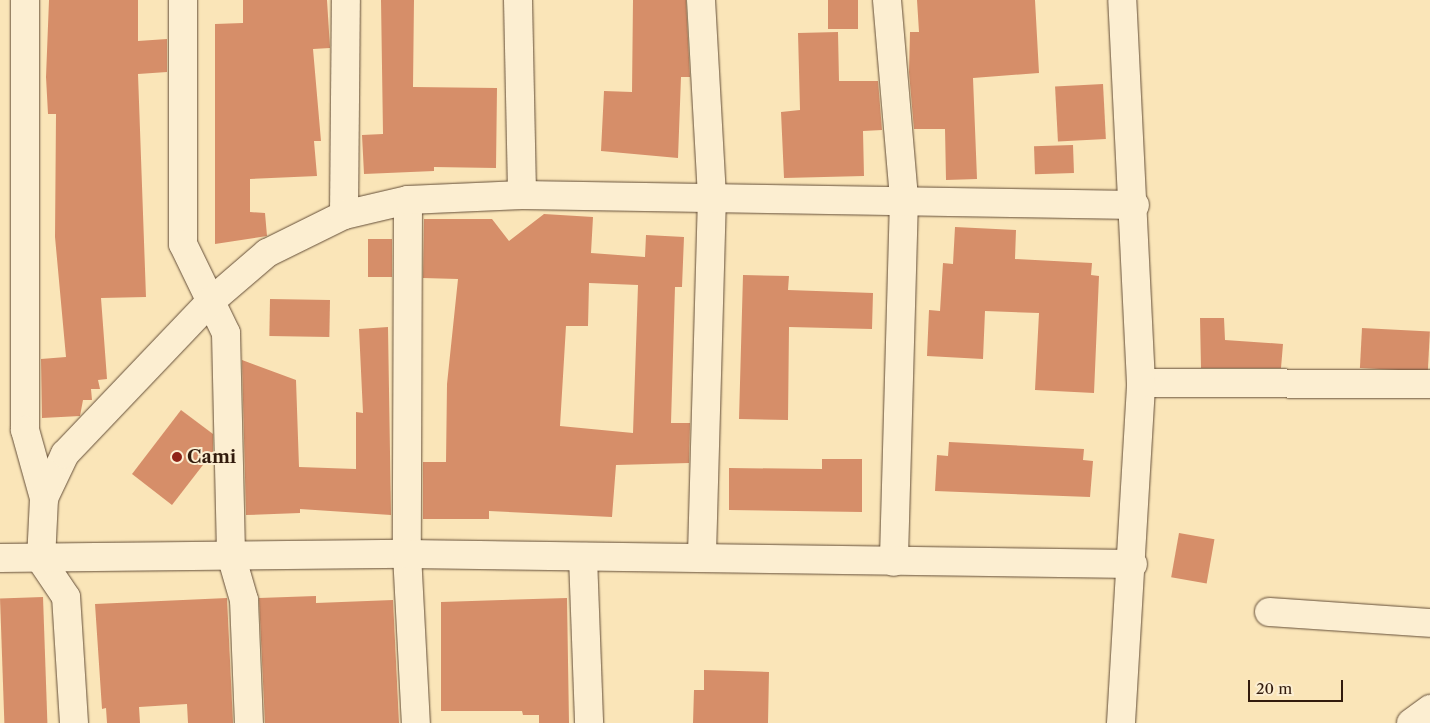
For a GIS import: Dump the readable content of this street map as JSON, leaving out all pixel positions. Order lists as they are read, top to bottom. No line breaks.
{"places":["Cami"],"scale_bar":"20 m"}
